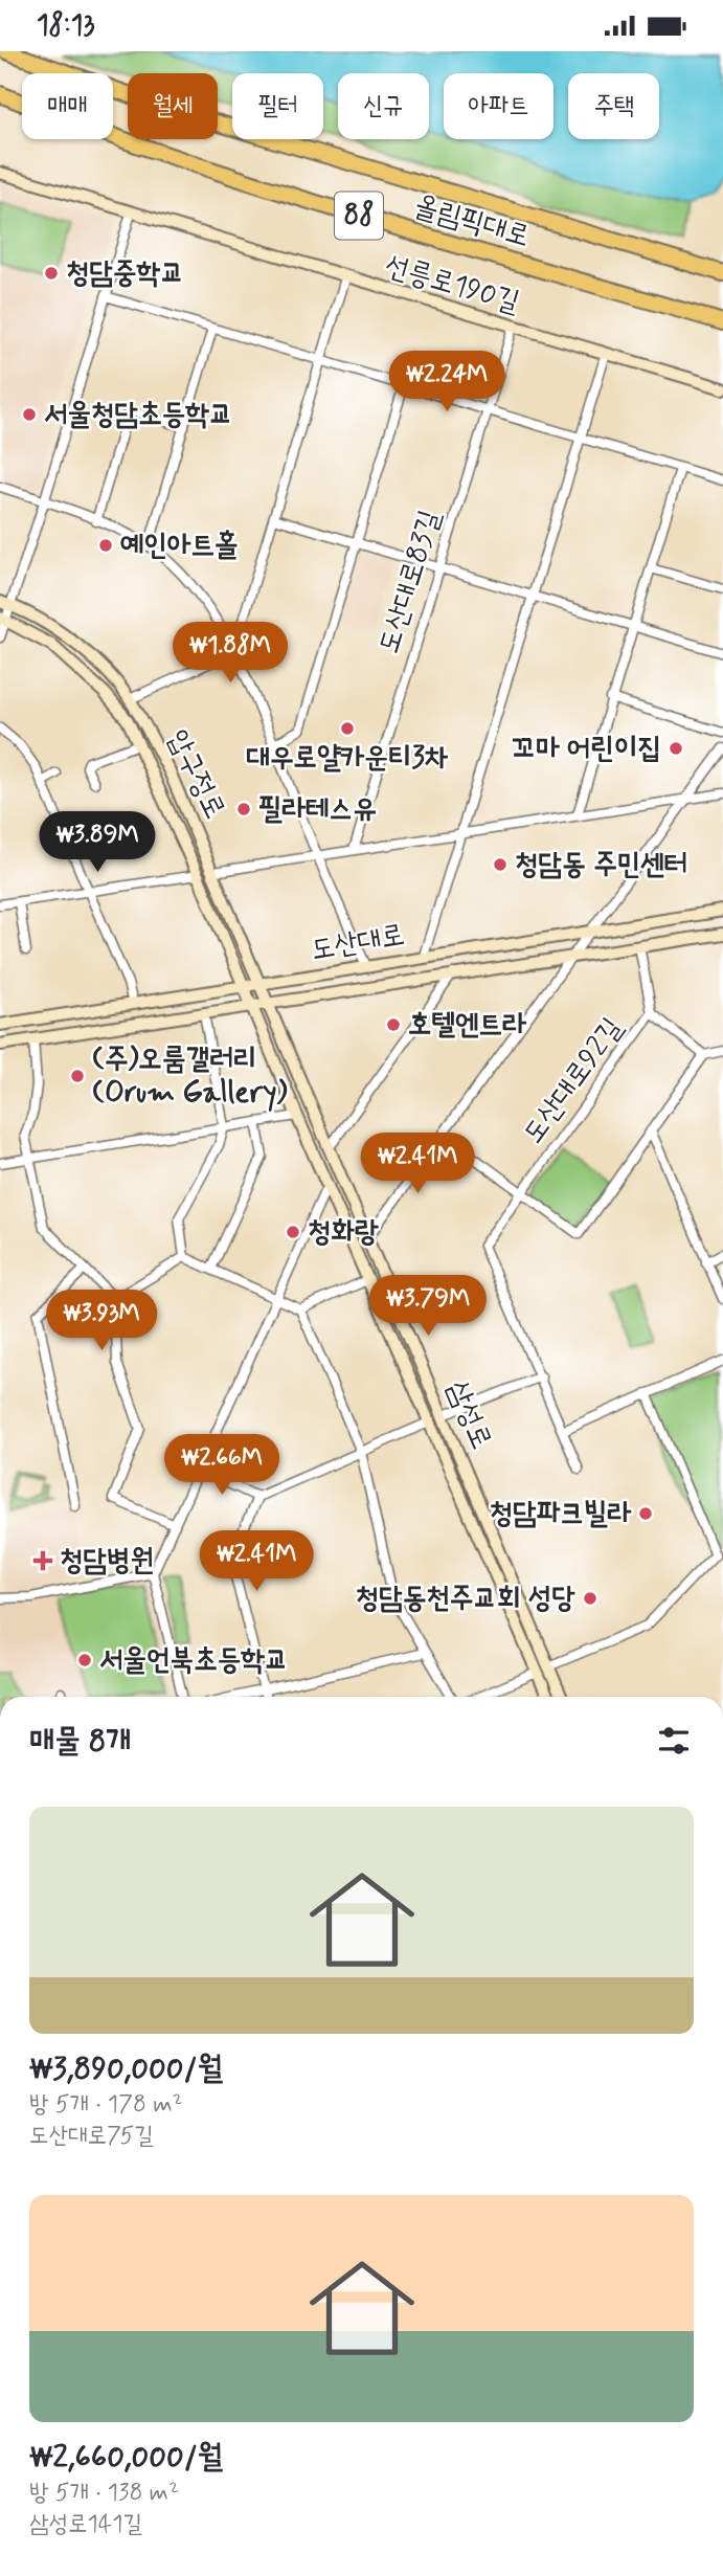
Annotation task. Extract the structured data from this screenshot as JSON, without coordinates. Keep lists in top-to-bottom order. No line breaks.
{"streets":{"highway":["88","올림픽대로"],"main road":["선릉로190길","압구정로","도산대로","삼성로"],"street":["도산대로83길","도산대로92길"]},"crossings":[["선릉로190길","도산대로83길"],["압구정로","도산대로"],["압구정로","삼성로"],["도산대로","도산대로92길"],["도산대로","삼성로"]],"places":{"other":["청담중학교","서울청담초등학교","예인아트홀","대우로얄카운티3차","꼬마 어린이집","필라테스유","청담동 주민센터","호텔엔트라","(주)오룸갤러리 (Orum Gallery)","청화랑","청담파크빌라","청담동천주교회 성당","서울언북초등학교"],"health":["청담병원"]},"page":{"status":"18:13","chip":["매매","월세","필터","신규","아파트","주택"],"price":["₩2.24M","₩1.88M","₩3.89M","₩2.41M","₩3.79M","₩3.93M","₩2.66M","₩2.41M"],"heading":"매물 8개","list":[{"name":"₩3,890,000/월","note":"방 5개 · 178 m² · 도산대로75길"},{"name":"₩2,660,000/월","note":"방 5개 · 138 m² · 삼성로141길"}]}}
